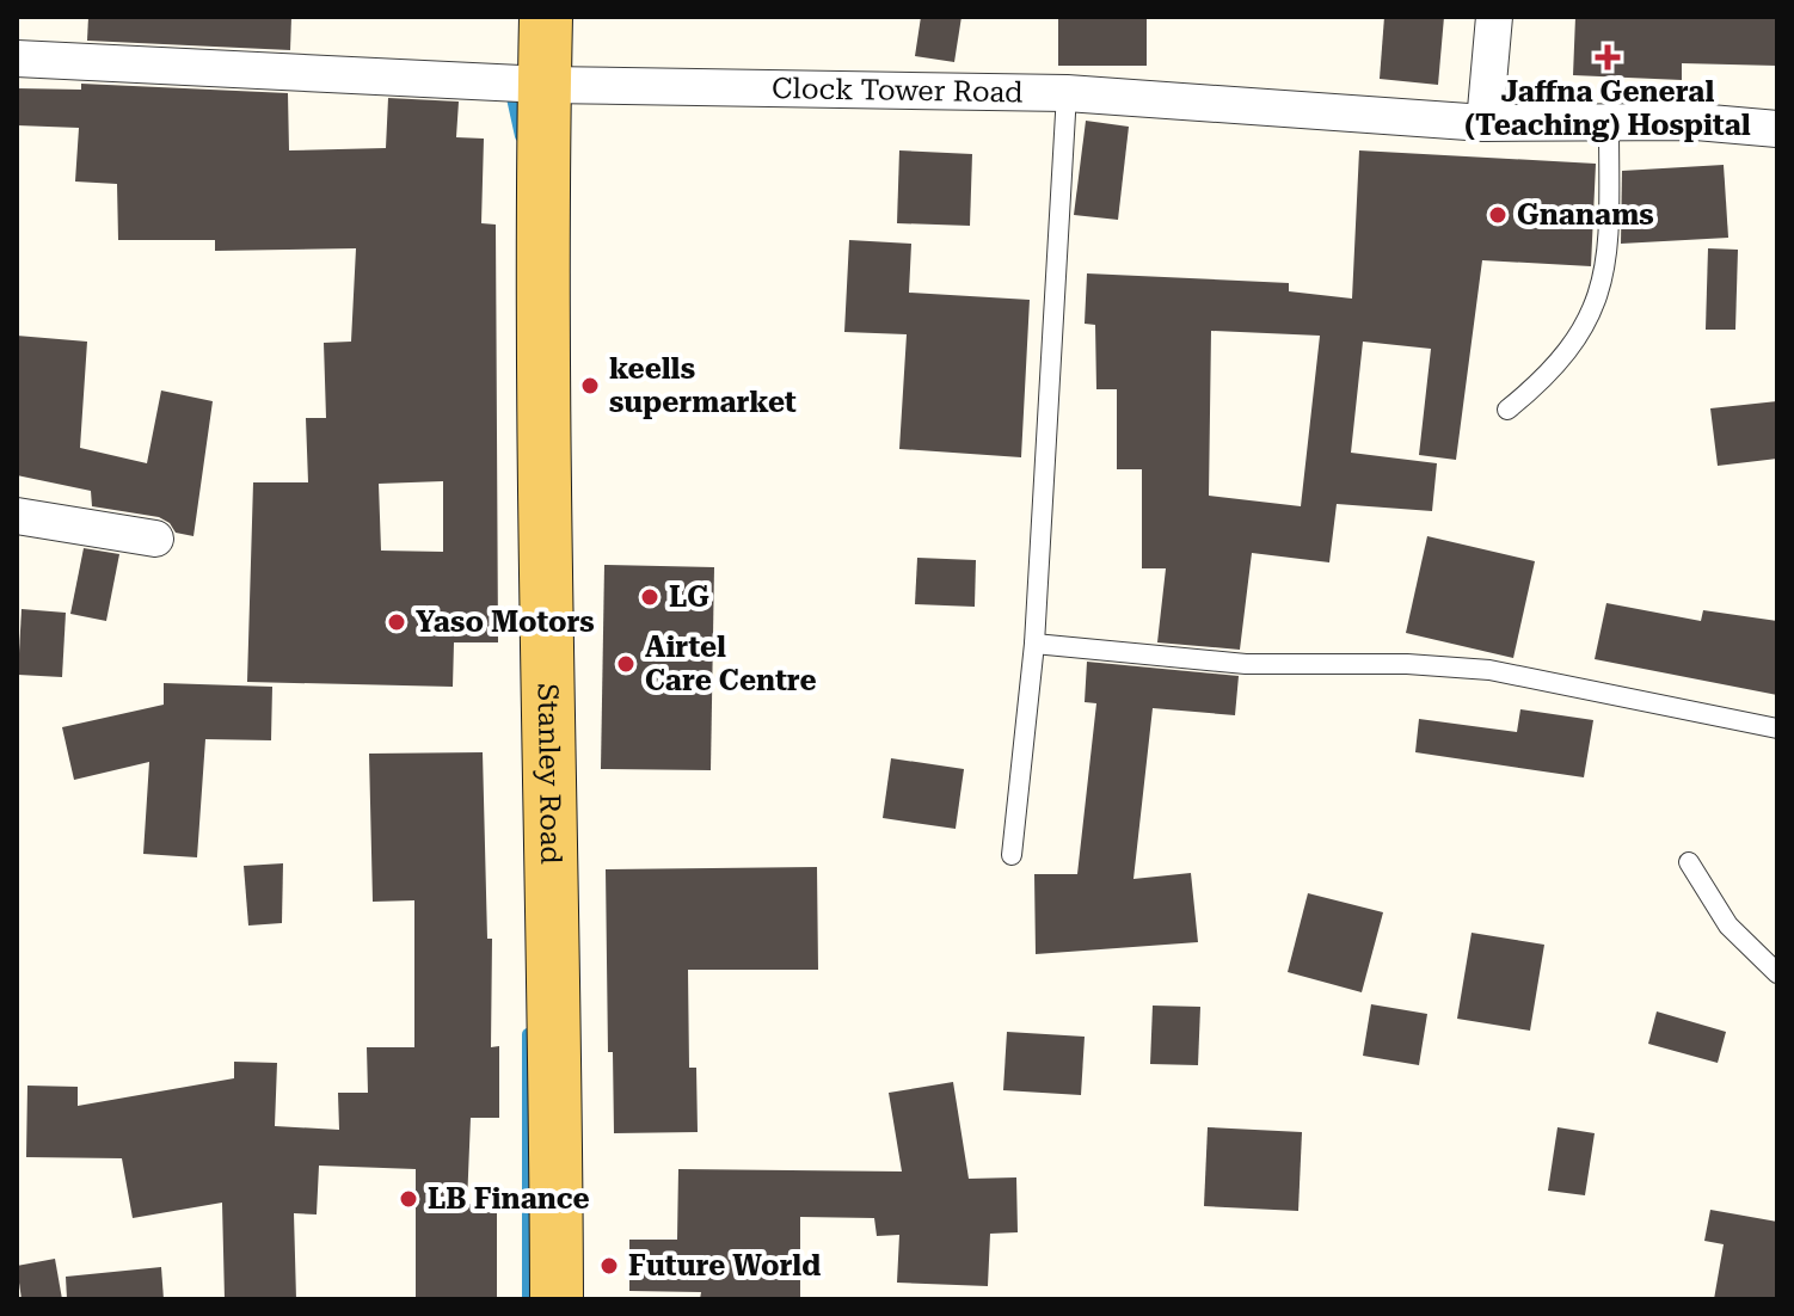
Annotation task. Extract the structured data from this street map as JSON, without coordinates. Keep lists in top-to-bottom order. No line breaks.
{"streets":{"main road":["Stanley Road"],"street":["Clock Tower Road"]},"crossings":[["Clock Tower Road","Stanley Road"]],"places":{"health":["Jaffna General (Teaching) Hospital"],"other":["Gnanams","keells supermarket","LG","Yaso Motors","Airtel Care Centre","LB Finance","Future World"]}}
